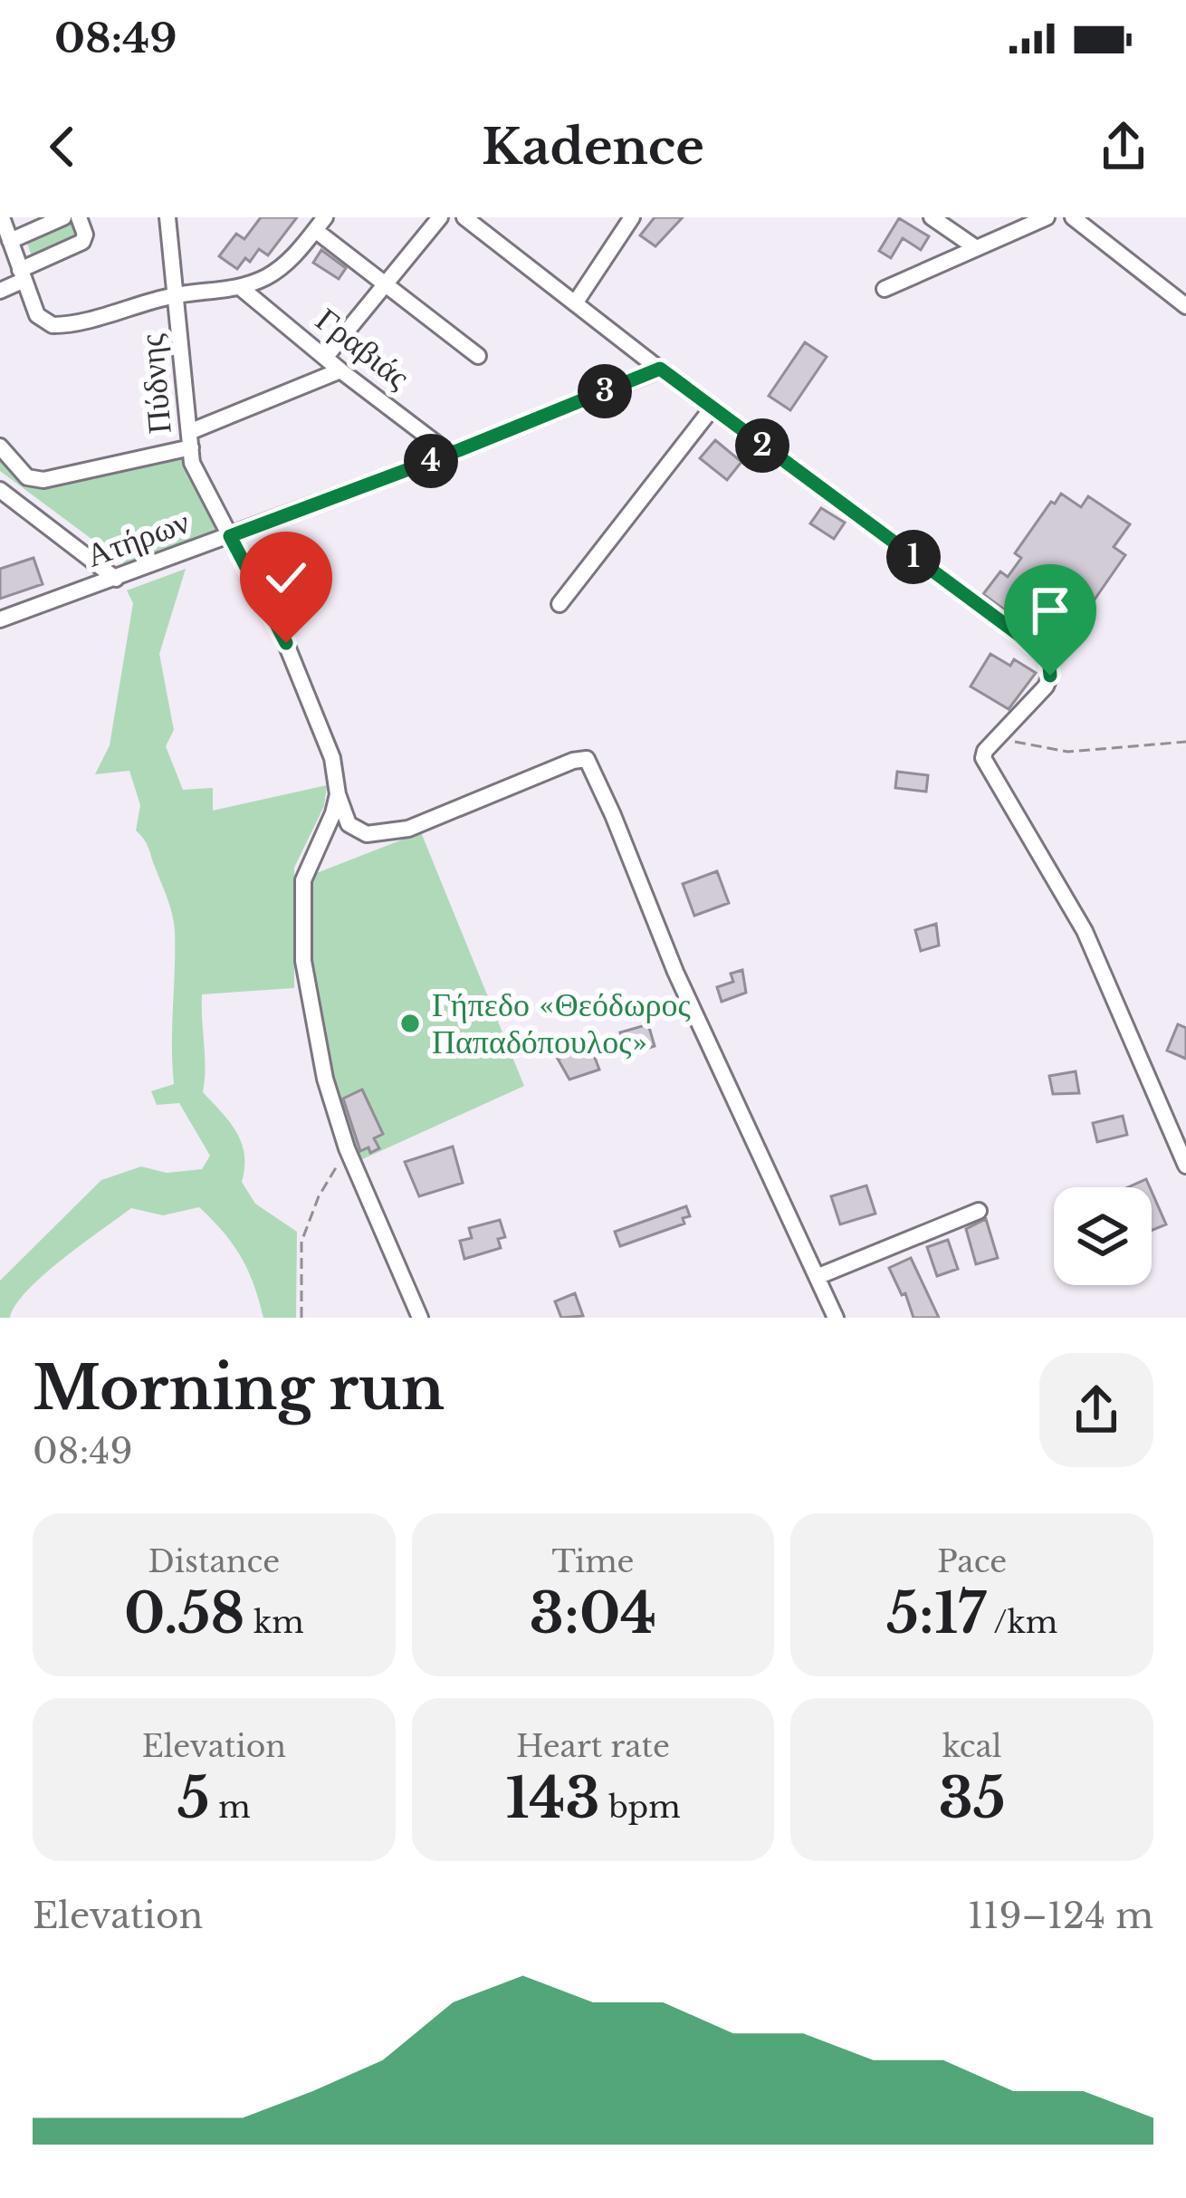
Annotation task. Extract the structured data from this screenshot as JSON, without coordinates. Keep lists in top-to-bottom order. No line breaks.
{"streets":{"street":["Γραβιάς","Πύδνης","Ατήρων"]},"crossings":[["Γραβιάς","Ατήρων"],["Πύδνης","Ατήρων"]],"places":["Γήπεδο «Θεόδωρος Παπαδόπουλος»"],"page":{"status":"08:49","header":"Kadence","pins":["3","2","4","1"],"heading":["Morning run","08:49"],"stats":[["Distance","0.58 km"],["Time","3:04"],["Pace","5:17 /km"],["Elevation","5 m"],["Heart rate","143 bpm"],["kcal","35"]],"chart":["Elevation","119–124 m"]}}
